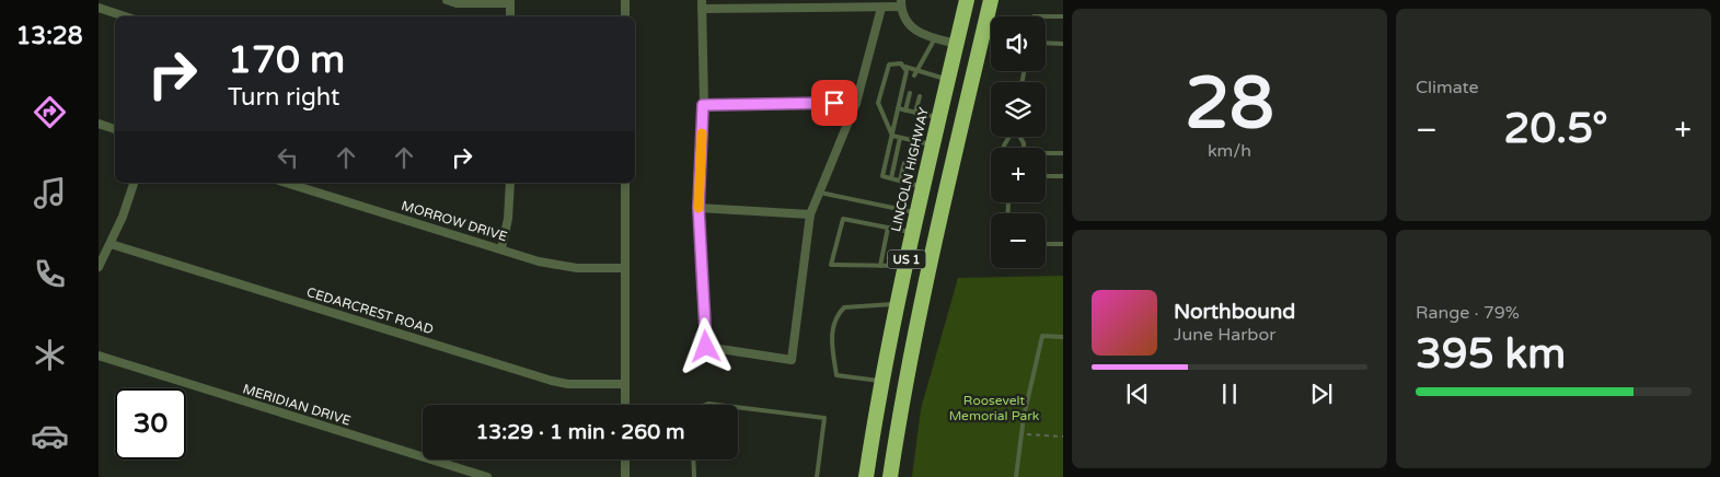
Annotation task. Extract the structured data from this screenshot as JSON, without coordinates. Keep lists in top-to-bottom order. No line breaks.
{"streets":{"highway":["LINCOLN HIGHWAY","US 1"],"street":["MORROW DRIVE","CEDARCREST ROAD","MERIDIAN DRIVE"]},"parks":["Roosevelt Memorial Park"],"page":{"tabs":"13:28","tile":[["28","km/h"],"Climate",["Range · 79%","395 km"]],"map_buttons":["+","−"],"turn":["170 m","Turn right"],"heat":["−","20.5°","+"],"song":["Northbound","June Harbor"],"limit":"30","trip":"13:29 · 1 min · 260 m"}}
